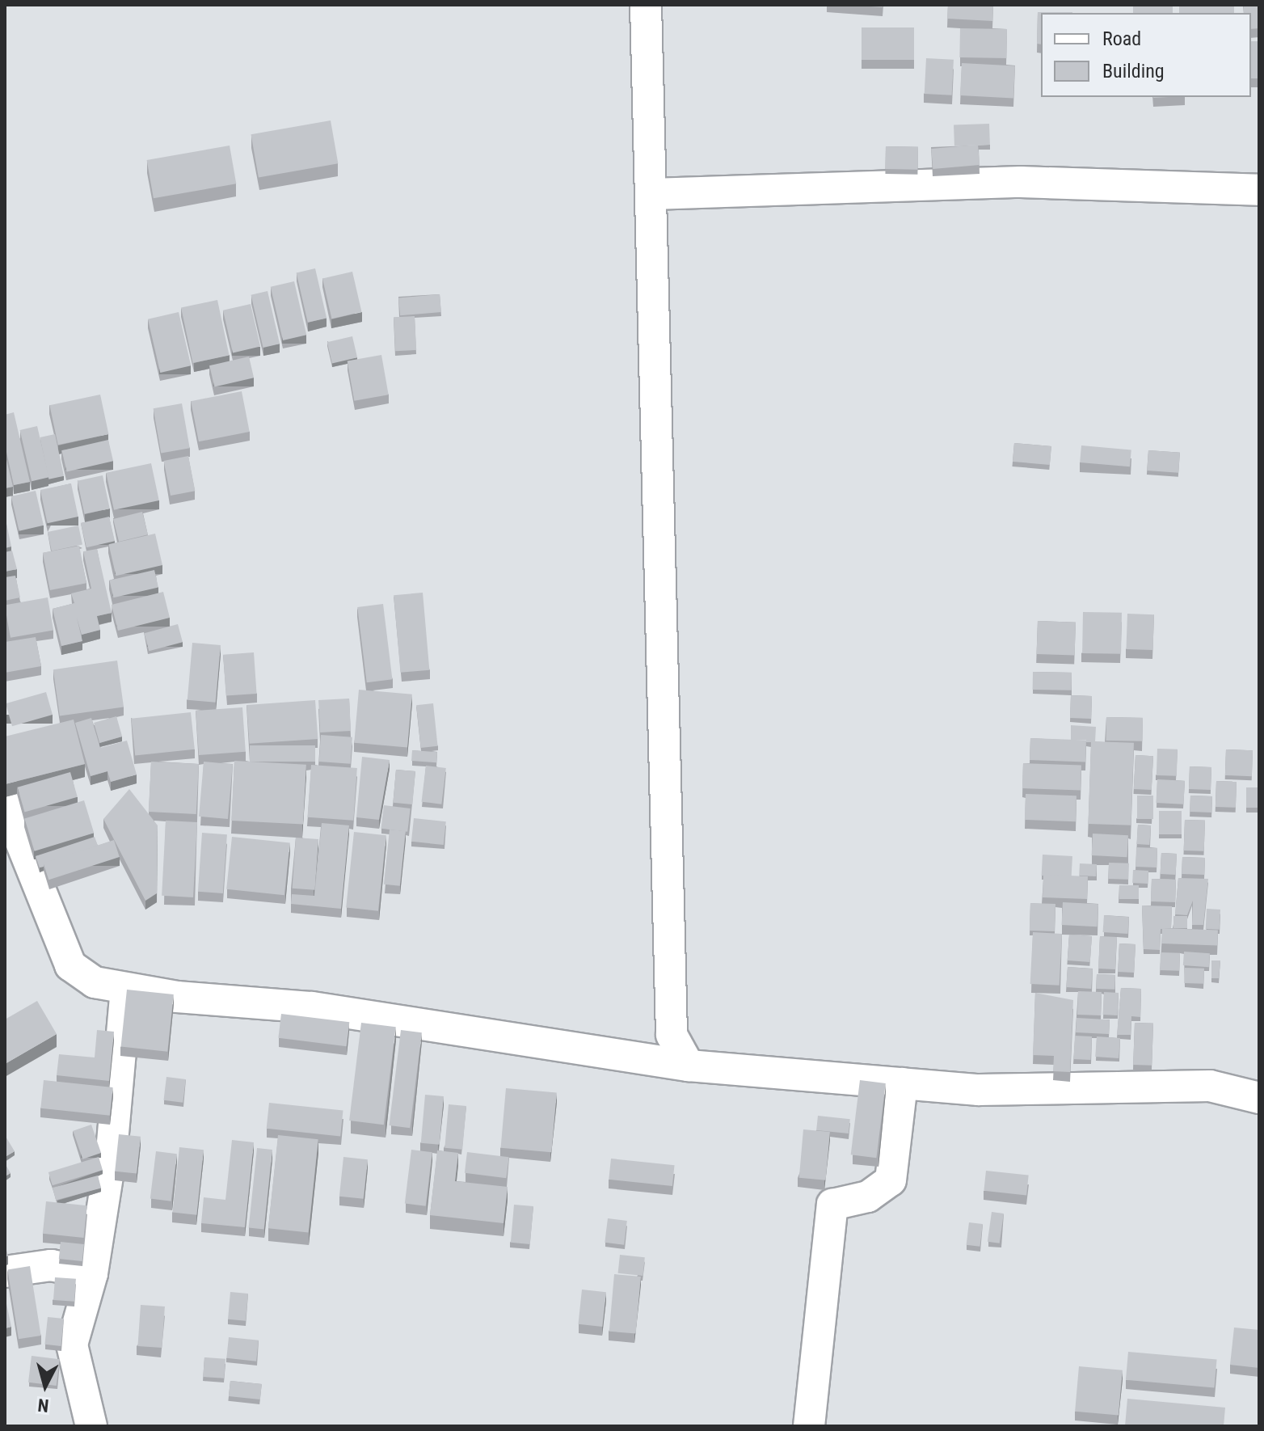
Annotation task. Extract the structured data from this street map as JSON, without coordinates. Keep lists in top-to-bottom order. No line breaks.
{"legend":["Road","Building"],"north":"bottom"}
